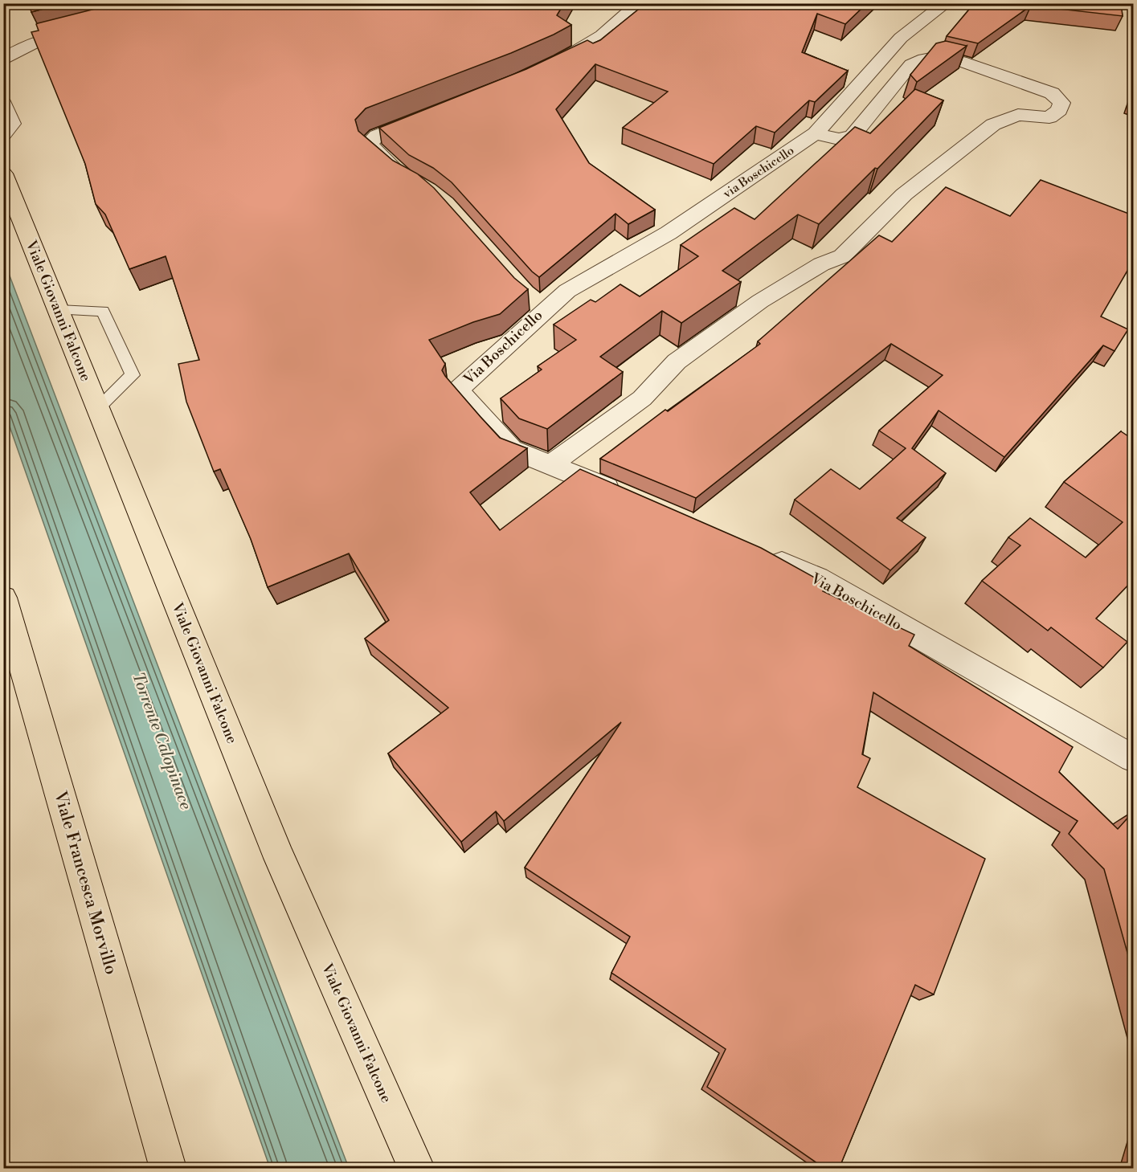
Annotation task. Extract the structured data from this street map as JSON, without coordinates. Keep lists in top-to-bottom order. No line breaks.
{"streets":{"main road":["Viale Giovanni Falcone","Viale Francesca Morvillo"],"street":["via Boschicello","Via Boschicello"]},"crossings":[["via Boschicello","Via Boschicello"]],"water":["Torrente Calopinace"]}
